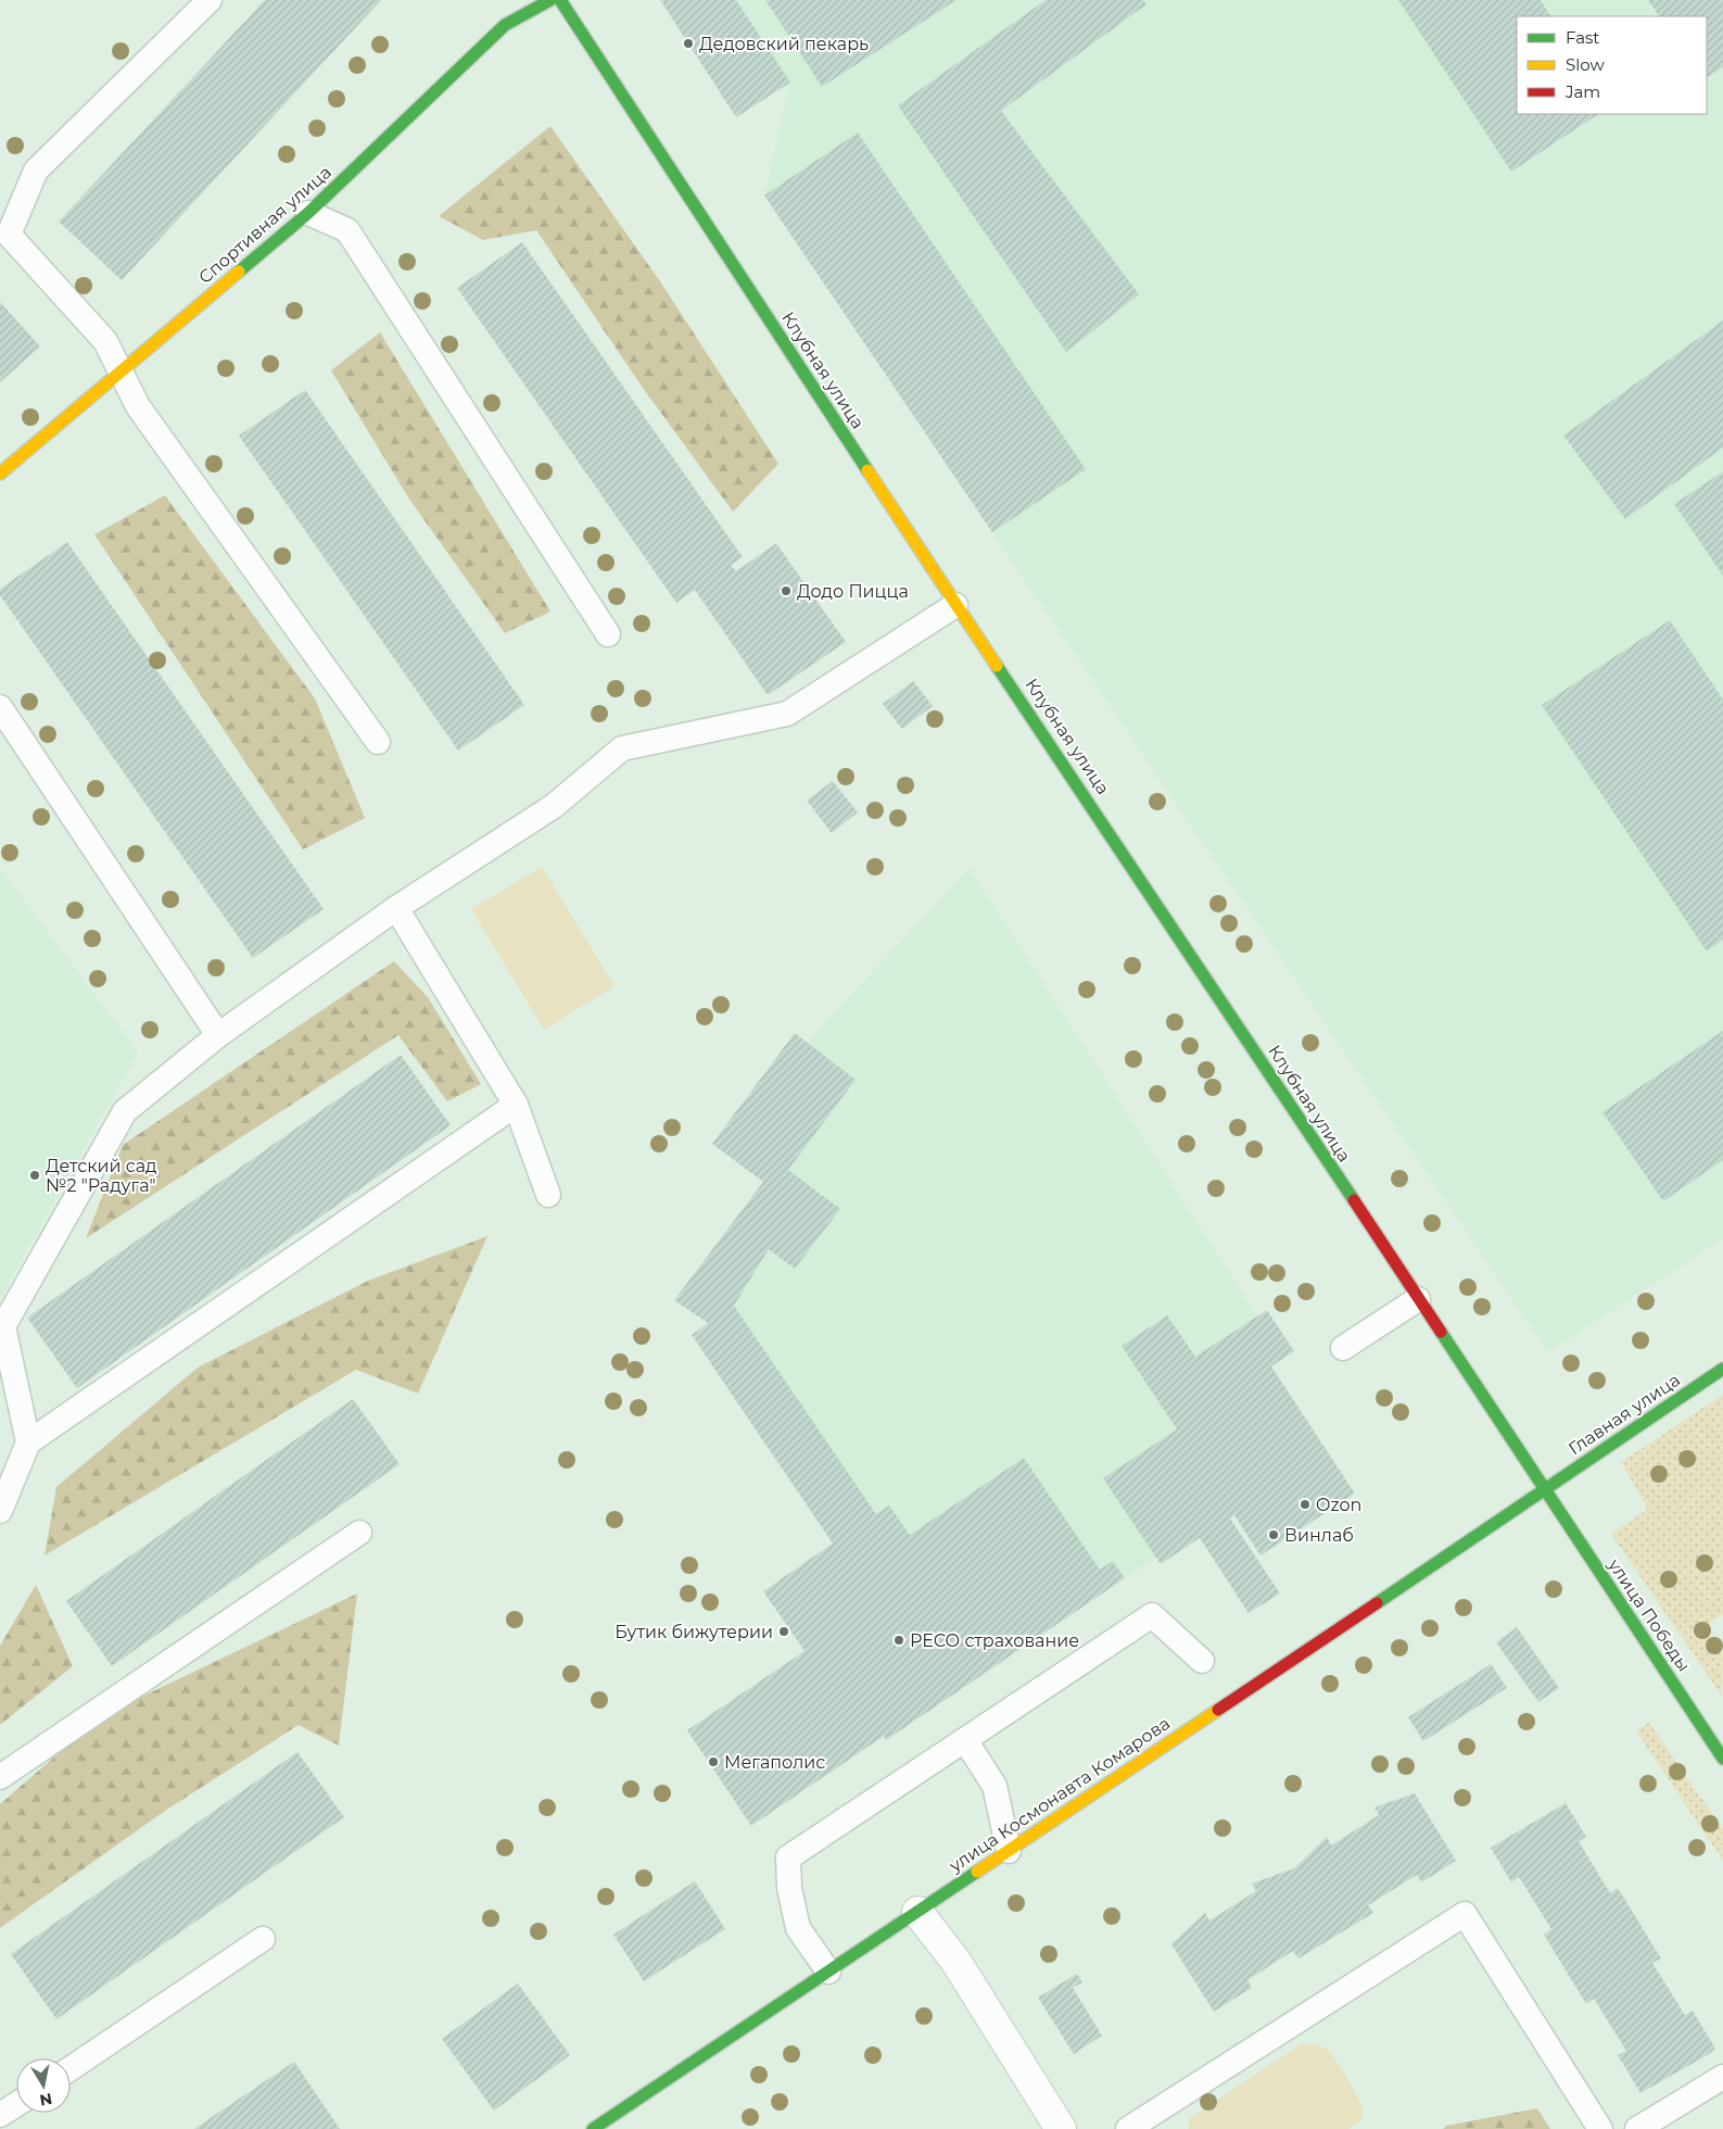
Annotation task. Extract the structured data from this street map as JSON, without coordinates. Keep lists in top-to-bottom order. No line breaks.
{"streets":{"street":["Спортивная улица","Клубная улица","Главная улица","улица Победы","улица Космонавта Комарова"]},"crossings":[["Клубная улица","Главная улица"],["Клубная улица","улица Победы"],["Клубная улица","улица Космонавта Комарова"],["Главная улица","улица Победы"],["Главная улица","улица Космонавта Комарова"],["улица Победы","улица Космонавта Комарова"]],"places":["Дедовский пекарь","Додо Пицца","Детский сад №2 \"Радуга\"","Ozon","Винлаб","Бутик бижутерии","РЕСО страхование","Мегаполис"],"legend":["Fast","Slow","Jam"],"north":"bottom"}
